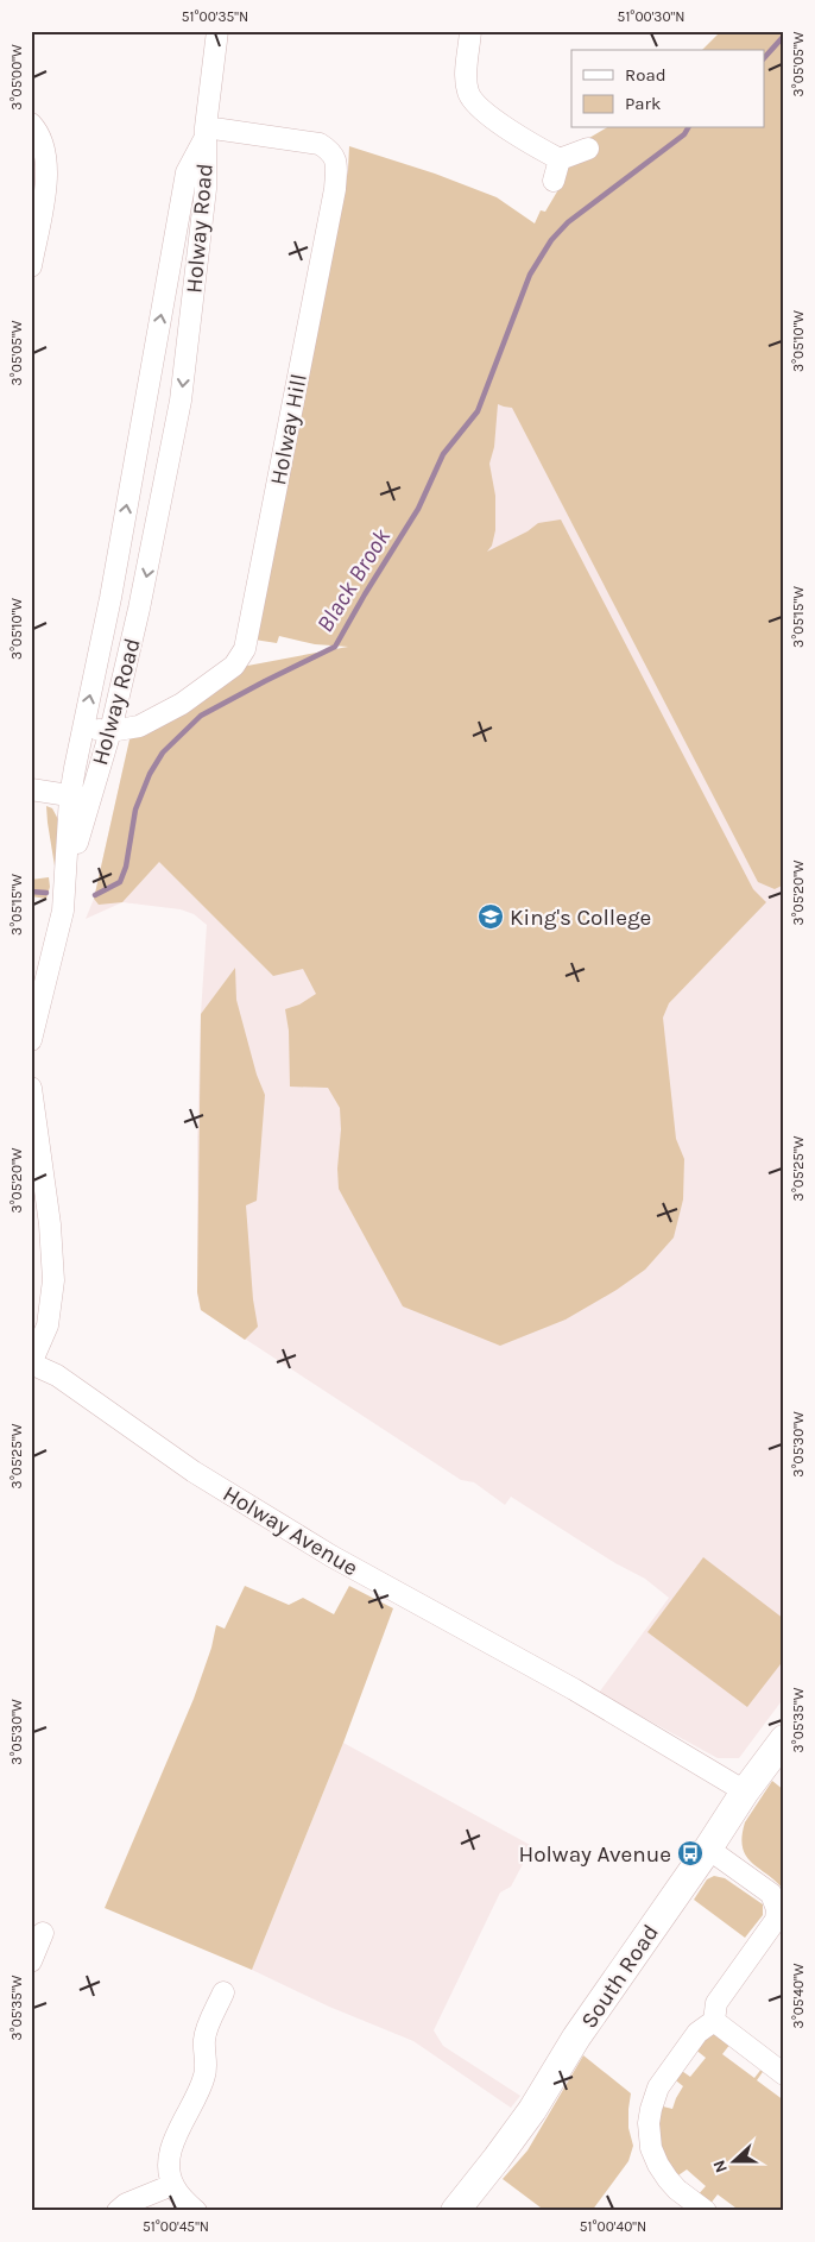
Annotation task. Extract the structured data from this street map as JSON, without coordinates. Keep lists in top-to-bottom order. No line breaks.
{"streets":{"main road":["South Road"],"street":["Holway Road","Holway Hill","Holway Avenue"]},"crossings":[["Holway Road","Holway Hill"],["Holway Avenue","South Road"]],"water":["Black Brook"],"places":{"school or university":["King's College"],"bus stop":["Holway Avenue"]},"legend":["Road","Park"],"north":"left","coordinates":["51°00'35\"N","51°00'30\"N","3°05'05\"W","3°05'00\"W","3°05'10\"W","3°05'15\"W","3°05'20\"W","3°05'25\"W","3°05'30\"W","3°05'35\"W","3°05'40\"W","51°00'45\"N","51°00'40\"N"]}
